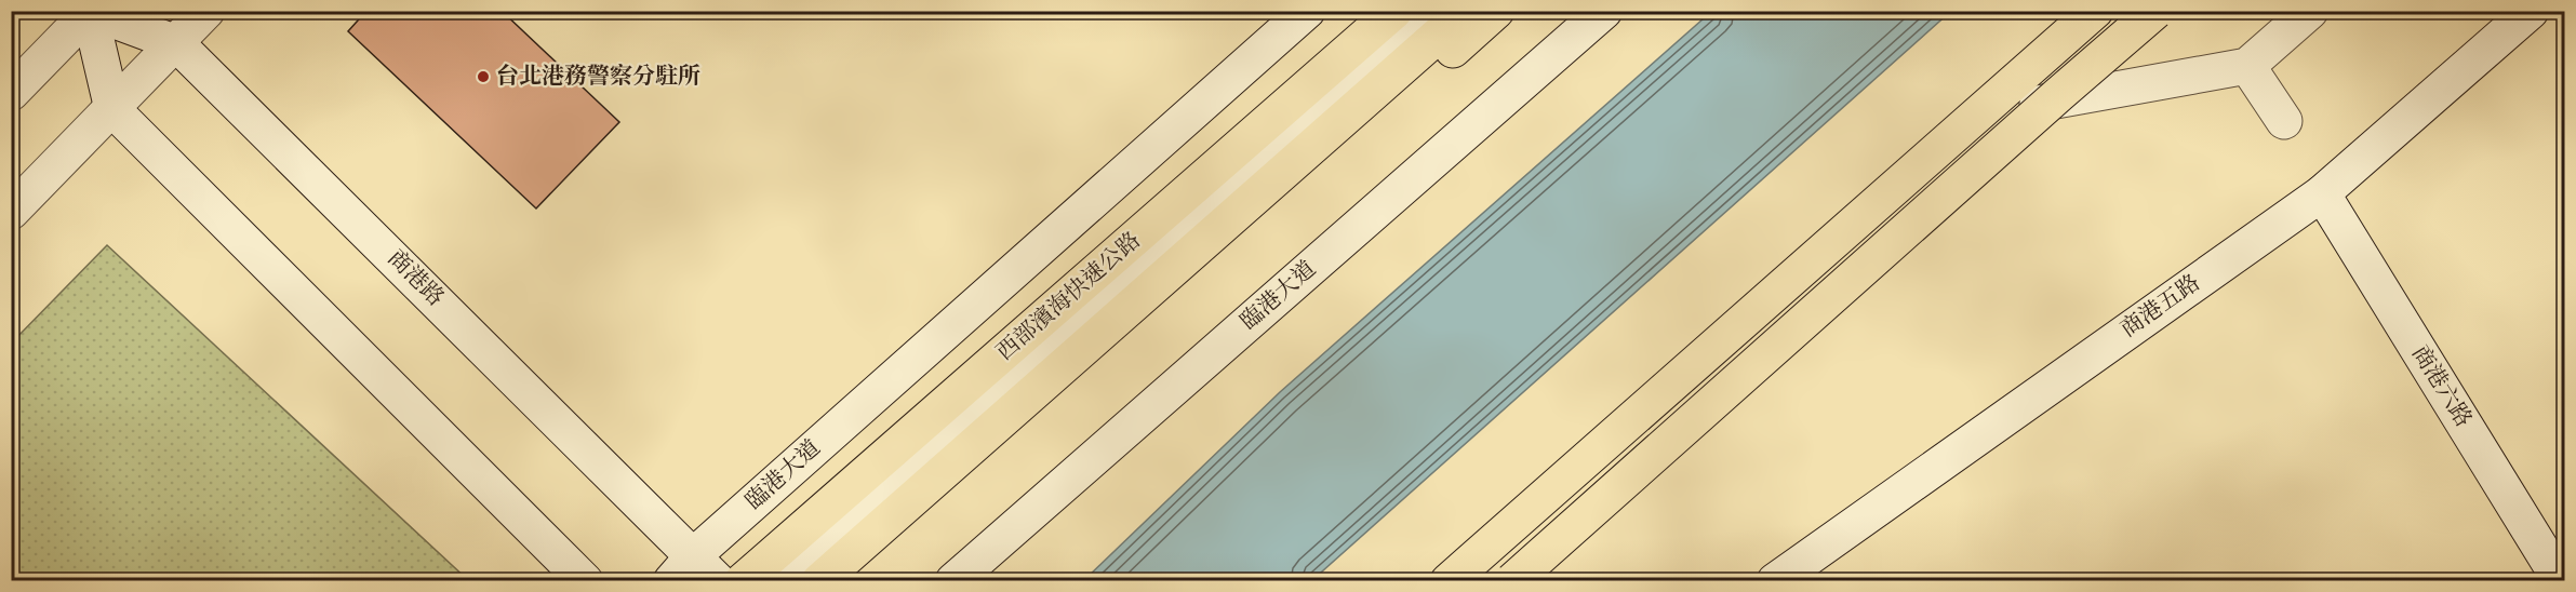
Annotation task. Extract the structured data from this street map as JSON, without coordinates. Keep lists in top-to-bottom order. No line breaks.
{"streets":{"highway":["西部濱海快速公路"],"street":["商港路","臨港大道","商港五路","商港六路"]},"crossings":[["商港路","臨港大道"],["商港五路","商港六路"]],"places":["台北港務警察分駐所"]}
